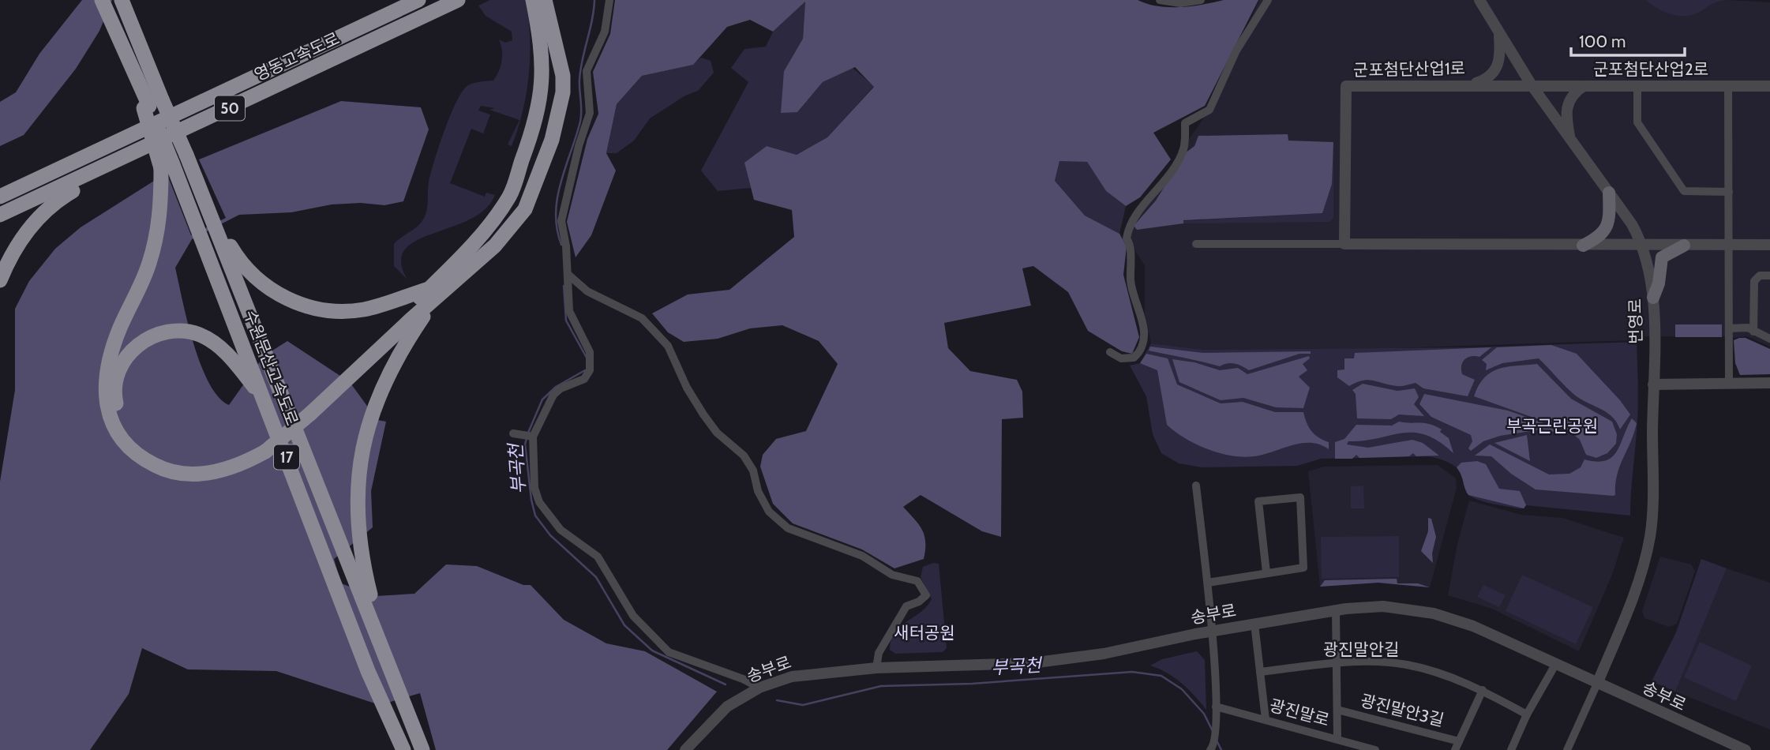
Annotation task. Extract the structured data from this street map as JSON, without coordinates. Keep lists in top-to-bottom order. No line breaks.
{"streets":{"highway":["영동고속도로","50","수원문산고속도로","17"],"street":["군포첨단산업1로","군포첨단산업2로","번영로","송부로","광진말안길","광진말안3길","광진말로"]},"crossings":[["군포첨단산업1로","군포첨단산업2로"],["군포첨단산업1로","번영로"],["군포첨단산업2로","번영로"],["번영로","송부로"]],"water":["부곡천"],"parks":["부곡근린공원","새터공원"],"scale_bar":"100 m"}
